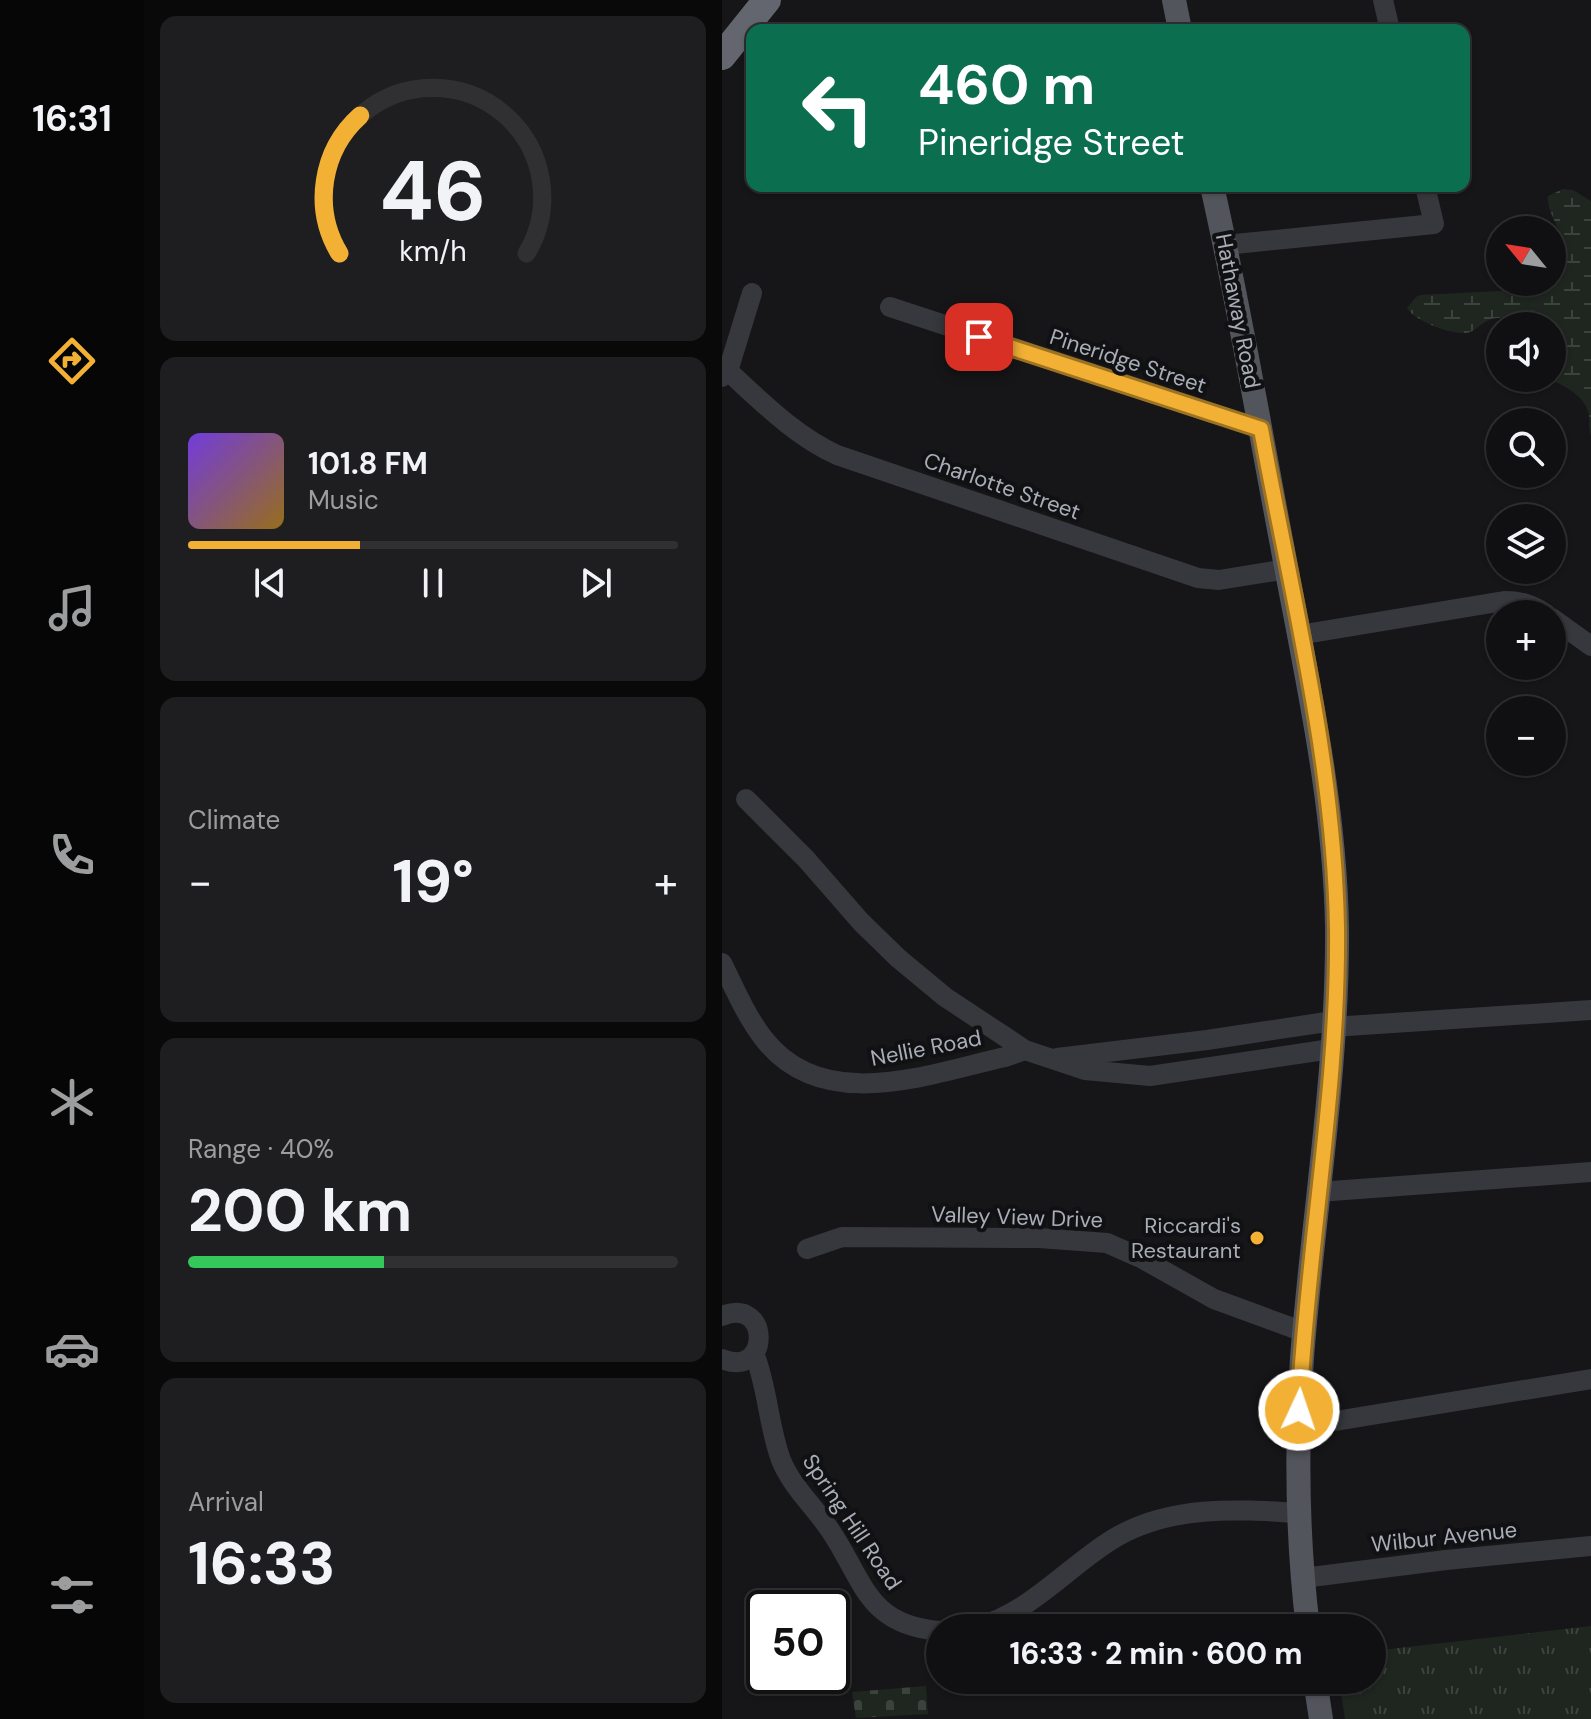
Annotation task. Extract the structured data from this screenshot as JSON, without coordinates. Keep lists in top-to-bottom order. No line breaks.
{"streets":{"main road":["Hathaway Road"],"street":["Pineridge Street","Charlotte Street","Nellie Road","Valley View Drive","Spring Hill Road","Wilbur Avenue"]},"crossings":[["Hathaway Road","Pineridge Street"],["Hathaway Road","Charlotte Street"],["Hathaway Road","Valley View Drive"],["Hathaway Road","Wilbur Avenue"]],"places":["Riccardi's Restaurant"],"north":"top left","page":{"tabs":"16:31","turn":["460 m","Pineridge Street"],"map_buttons":["+","−"],"song":["101.8 FM","Music"],"tile":["Climate",["Range · 40%","200 km"],["Arrival","16:33"]],"heat":["−","19°","+"],"limit":"50","trip":"16:33 · 2 min · 600 m","gauge":["46","km/h"]}}
